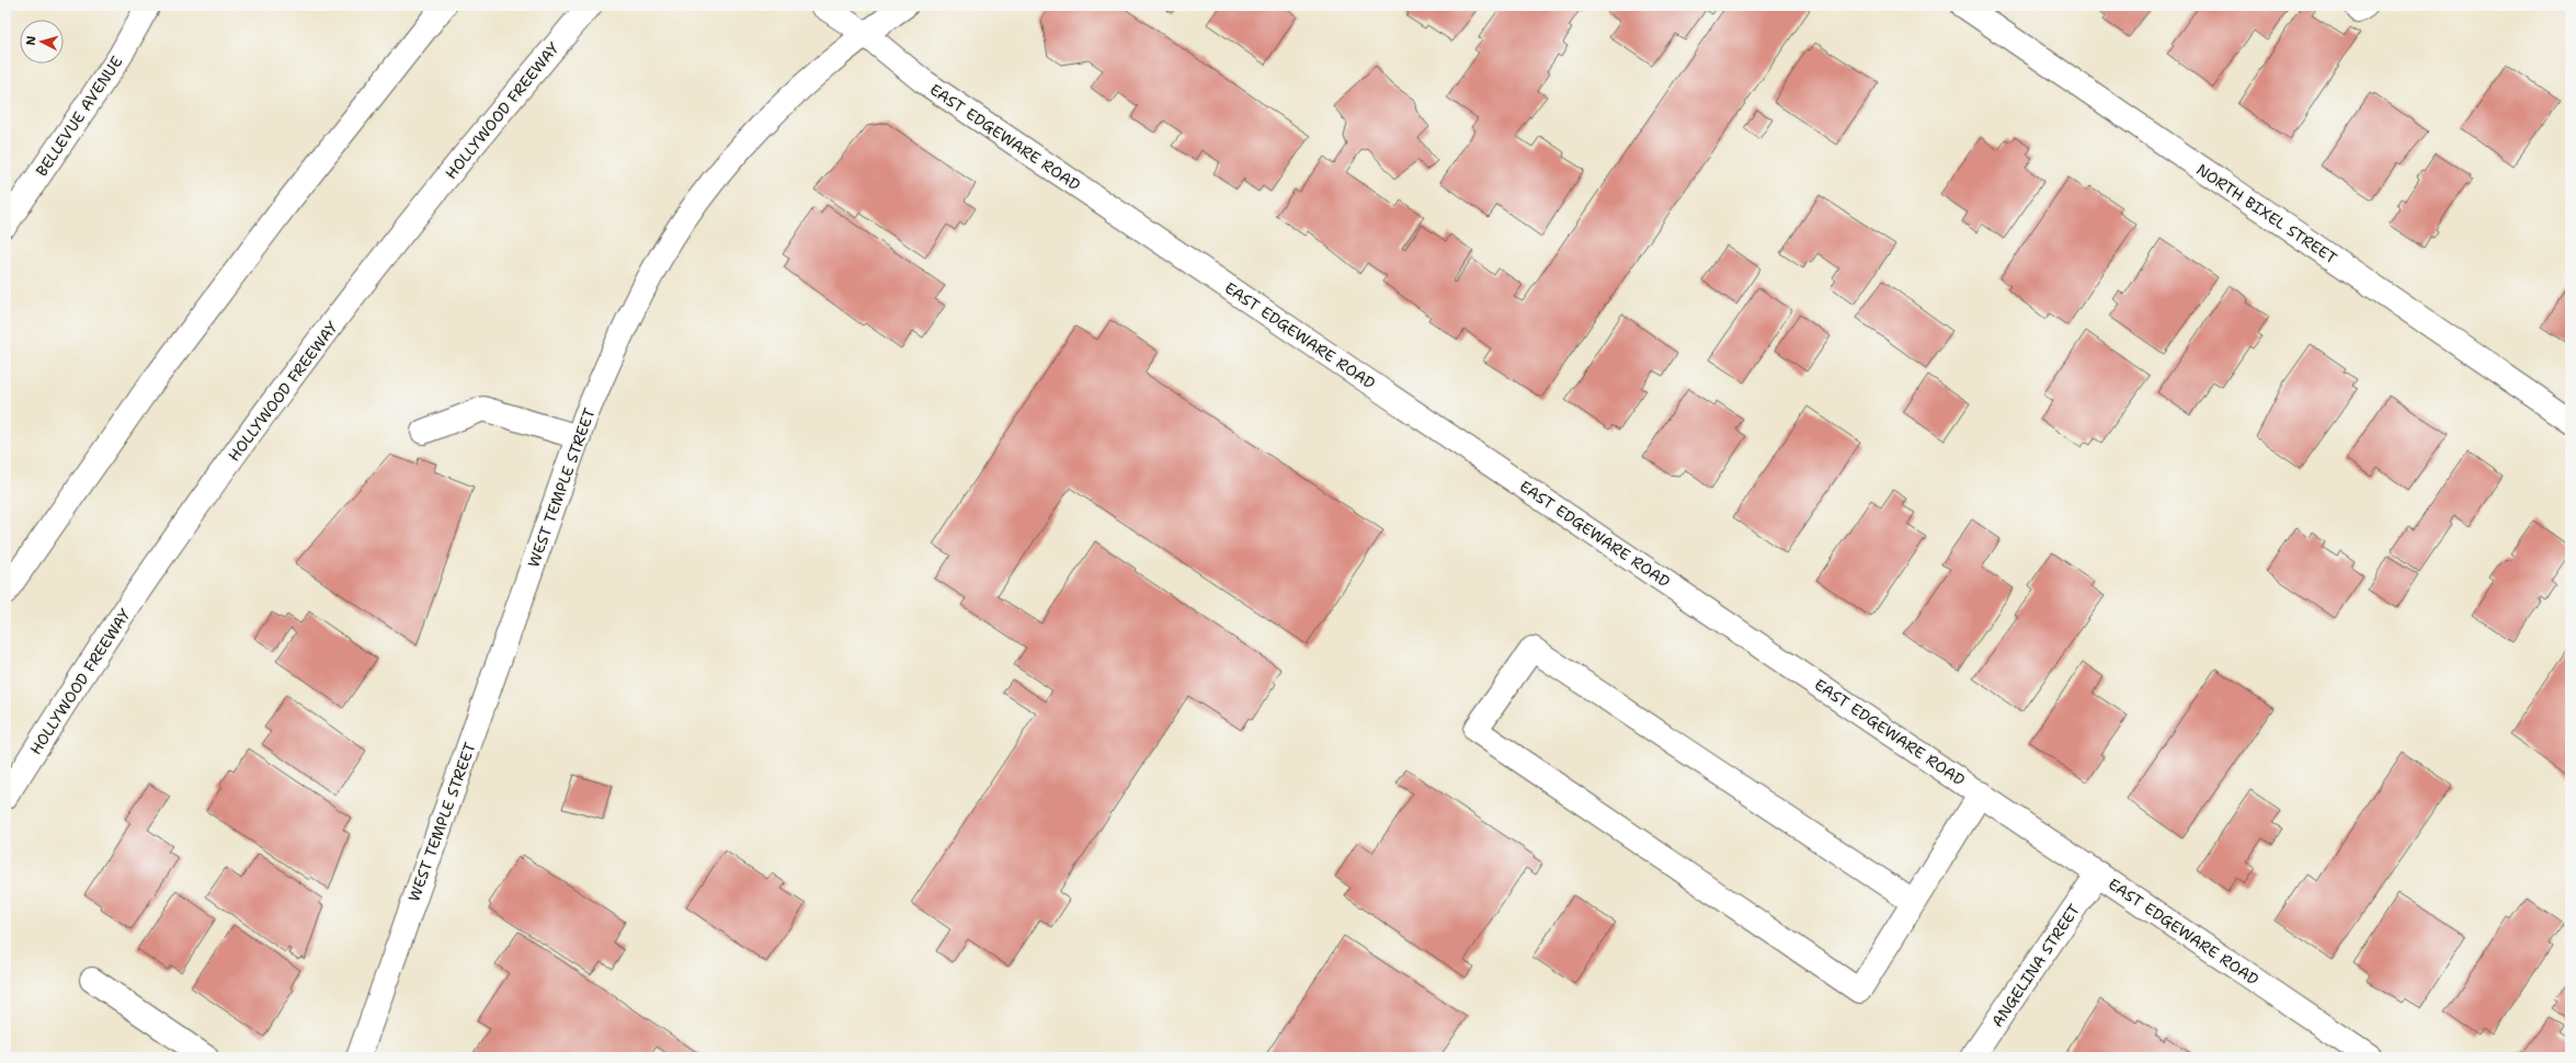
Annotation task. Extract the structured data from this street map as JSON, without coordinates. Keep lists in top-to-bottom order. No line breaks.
{"streets":{"main road":["HOLLYWOOD FREEWAY","BELLEVUE AVENUE","EAST EDGEWARE ROAD","NORTH BIXEL STREET","WEST TEMPLE STREET","ANGELINA STREET"]},"crossings":[["EAST EDGEWARE ROAD","WEST TEMPLE STREET"],["EAST EDGEWARE ROAD","ANGELINA STREET"]],"north":"left"}
